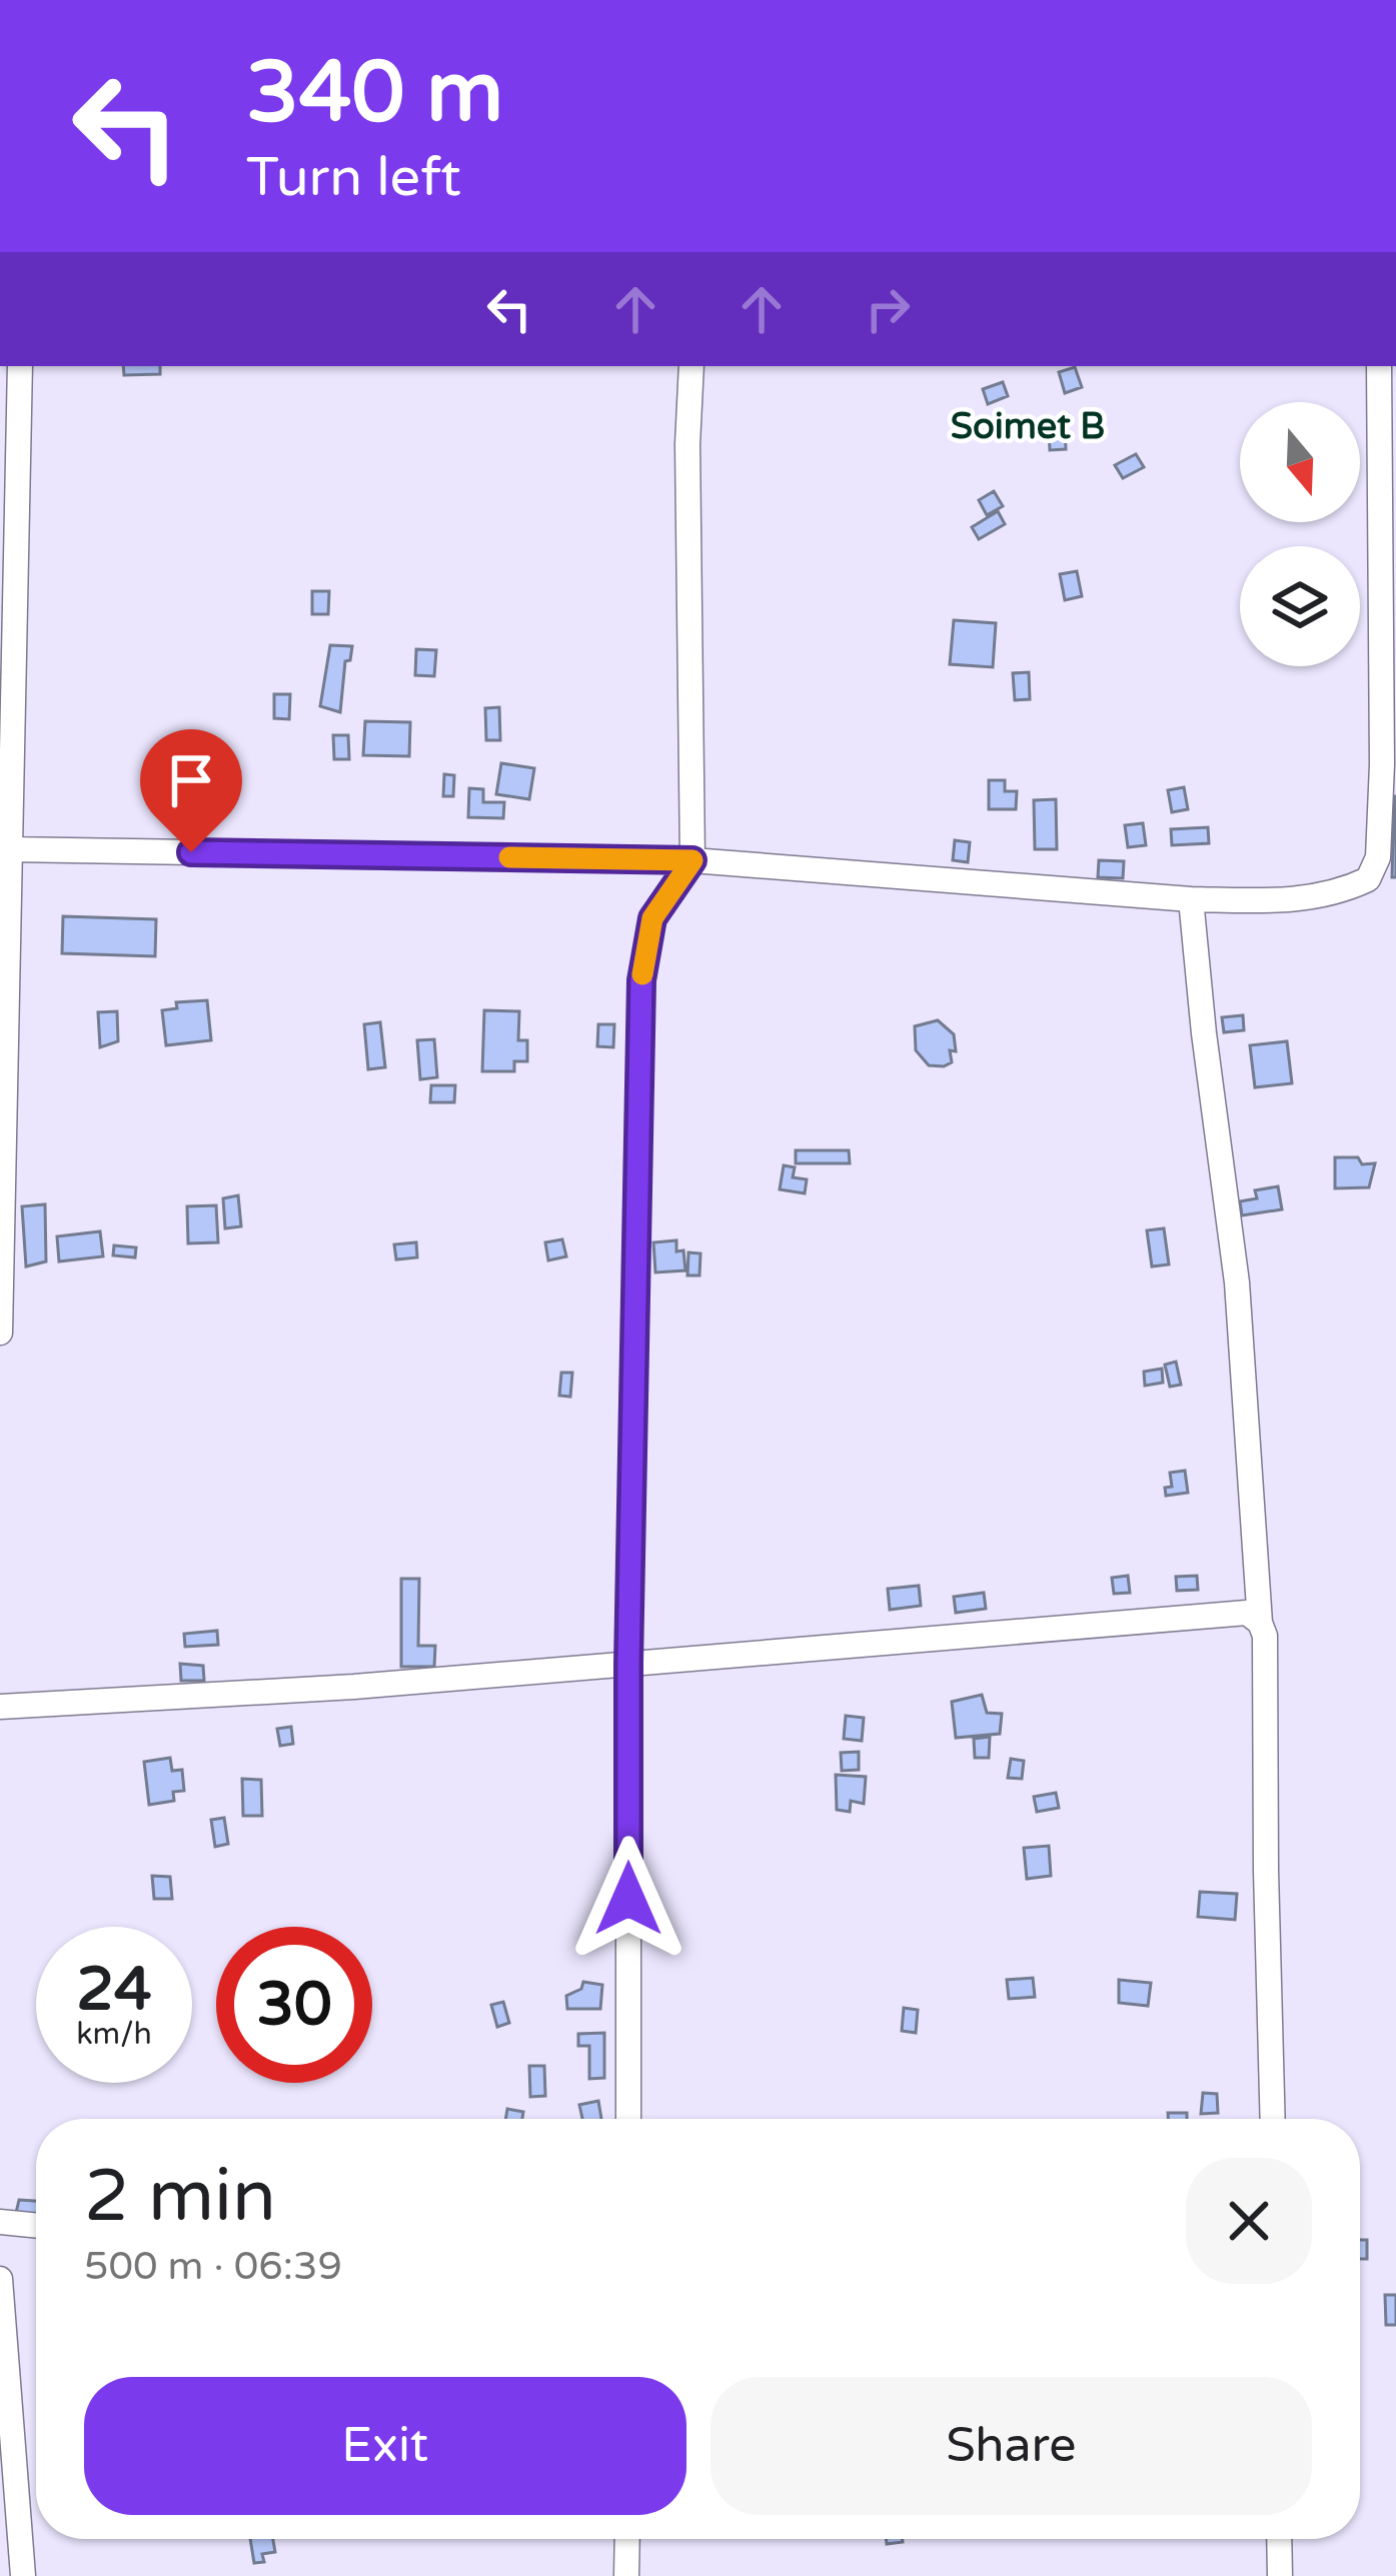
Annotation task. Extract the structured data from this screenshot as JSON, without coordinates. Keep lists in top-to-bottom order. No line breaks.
{"districts":["Soimet B"],"north":"bottom","page":{"turn":["340 m","Turn left"],"speed":"24 km/h","limit":"30","heading":["2 min","500 m · 06:39"],"buttons":["Exit","Share"]}}
